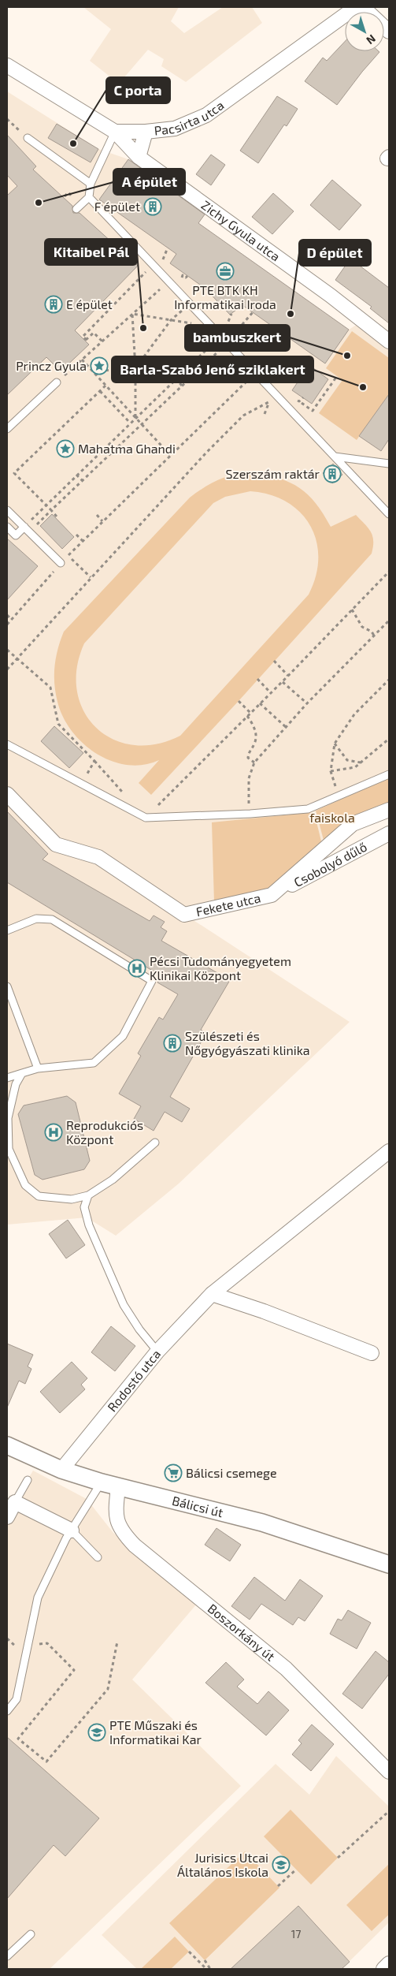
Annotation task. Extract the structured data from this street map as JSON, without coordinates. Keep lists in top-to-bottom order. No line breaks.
{"streets":{"street":["Pacsirta utca","Zichy Gyula utca","Csobolyó dűlő","Fekete utca","Rodostó utca","Bálicsi út","Boszorkány út"]},"crossings":[["Pacsirta utca","Zichy Gyula utca"],["Csobolyó dűlő","Fekete utca"],["Rodostó utca","Bálicsi út"],["Bálicsi út","Boszorkány út"]],"parks":["faiskola"],"places":{"other":["C porta","A épület","D épület","Kitaibel Pál","bambuszkert","Barla-Szabó Jenő sziklakert"],"building":["F épület","E épület","Szerszám raktár","Szülészeti és Nőgyógyászati klinika"],"office":["PTE BTK KH Informatikai Iroda"],"place":["Princz Gyula","Mahatma Ghandi"],"hospital":["Pécsi Tudományegyetem Klinikai Központ","Reprodukciós Központ"],"supermarket":["Bálicsi csemege"],"school or university":["PTE Műszaki és Informatikai Kar","Jurisics Utcai Általános Iskola"]},"house_numbers":["17"],"north":"bottom right"}
